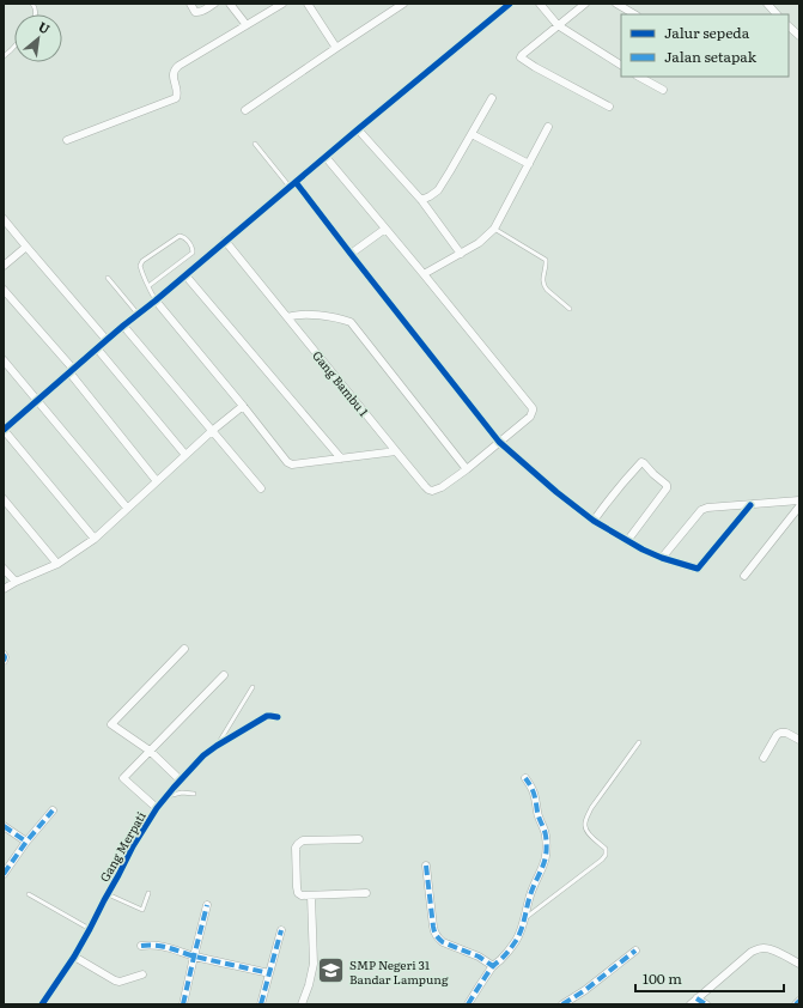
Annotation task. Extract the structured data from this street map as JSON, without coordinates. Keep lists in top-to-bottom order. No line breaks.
{"streets":{"street":["Gang Bambu 1","Gang Merpati"]},"places":{"school or university":["SMP Negeri 31 Bandar Lampung"]},"legend":["Jalur sepeda","Jalan setapak"],"scale_bar":"100 m","north":"top right"}
